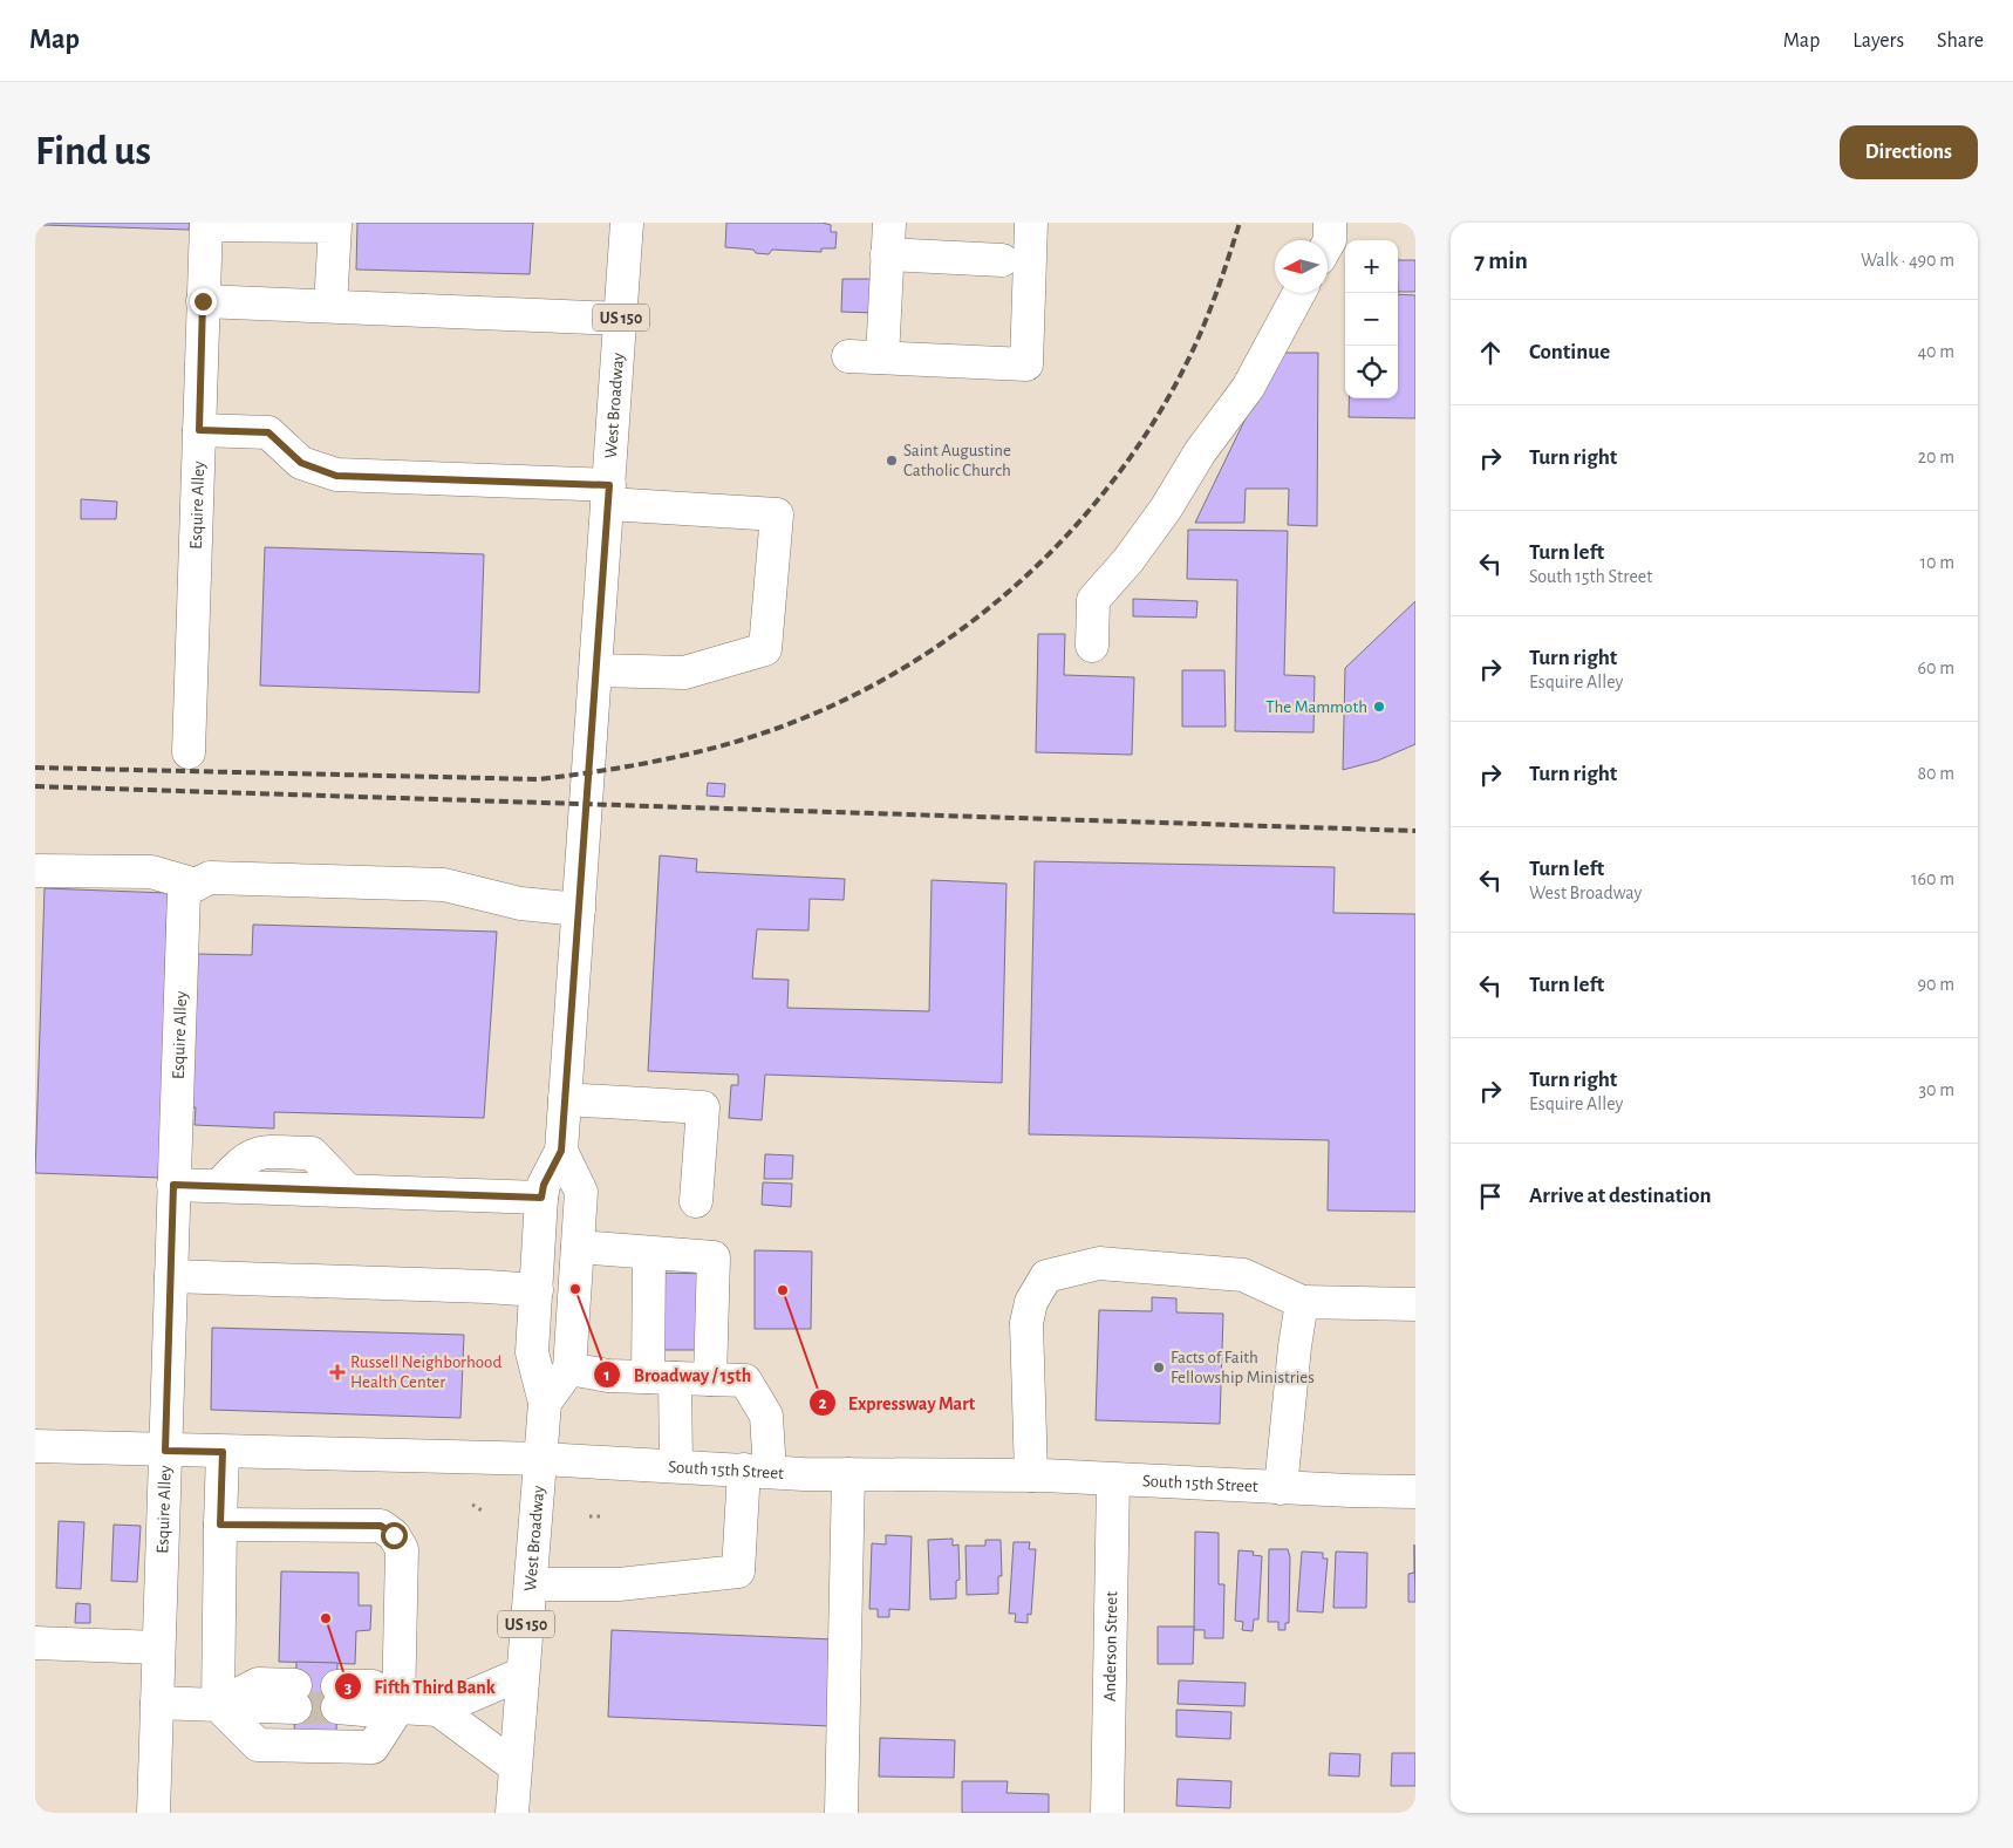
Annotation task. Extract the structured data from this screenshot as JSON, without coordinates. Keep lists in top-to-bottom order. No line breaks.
{"streets":{"street":["US 150","West Broadway","Esquire Alley","South 15th Street","Anderson Street"]},"crossings":[["West Broadway","South 15th Street"],["Esquire Alley","South 15th Street"],["South 15th Street","Anderson Street"]],"places":{"other":["Saint Augustine Catholic Church","The Mammoth","Broadway / 15th","Expressway Mart","Facts of Faith Fellowship Ministries","Fifth Third Bank"],"health":["Russell Neighborhood Health Center"]},"north":"left","page":{"header":"Map","nav":["Map","Layers","Share"],"buttons":"Directions","title":"Find us","heading":["7 min","Walk · 490 m"],"map_buttons":["+","−"],"list":[["Continue","40 m"],["Turn right","20 m"],["Turn left","South 15th Street","10 m"],["Turn right","Esquire Alley","60 m"],["Turn right","80 m"],["Turn left","West Broadway","160 m"],["Turn left","90 m"],["Turn right","Esquire Alley","30 m"],"Arrive at destination"]}}
